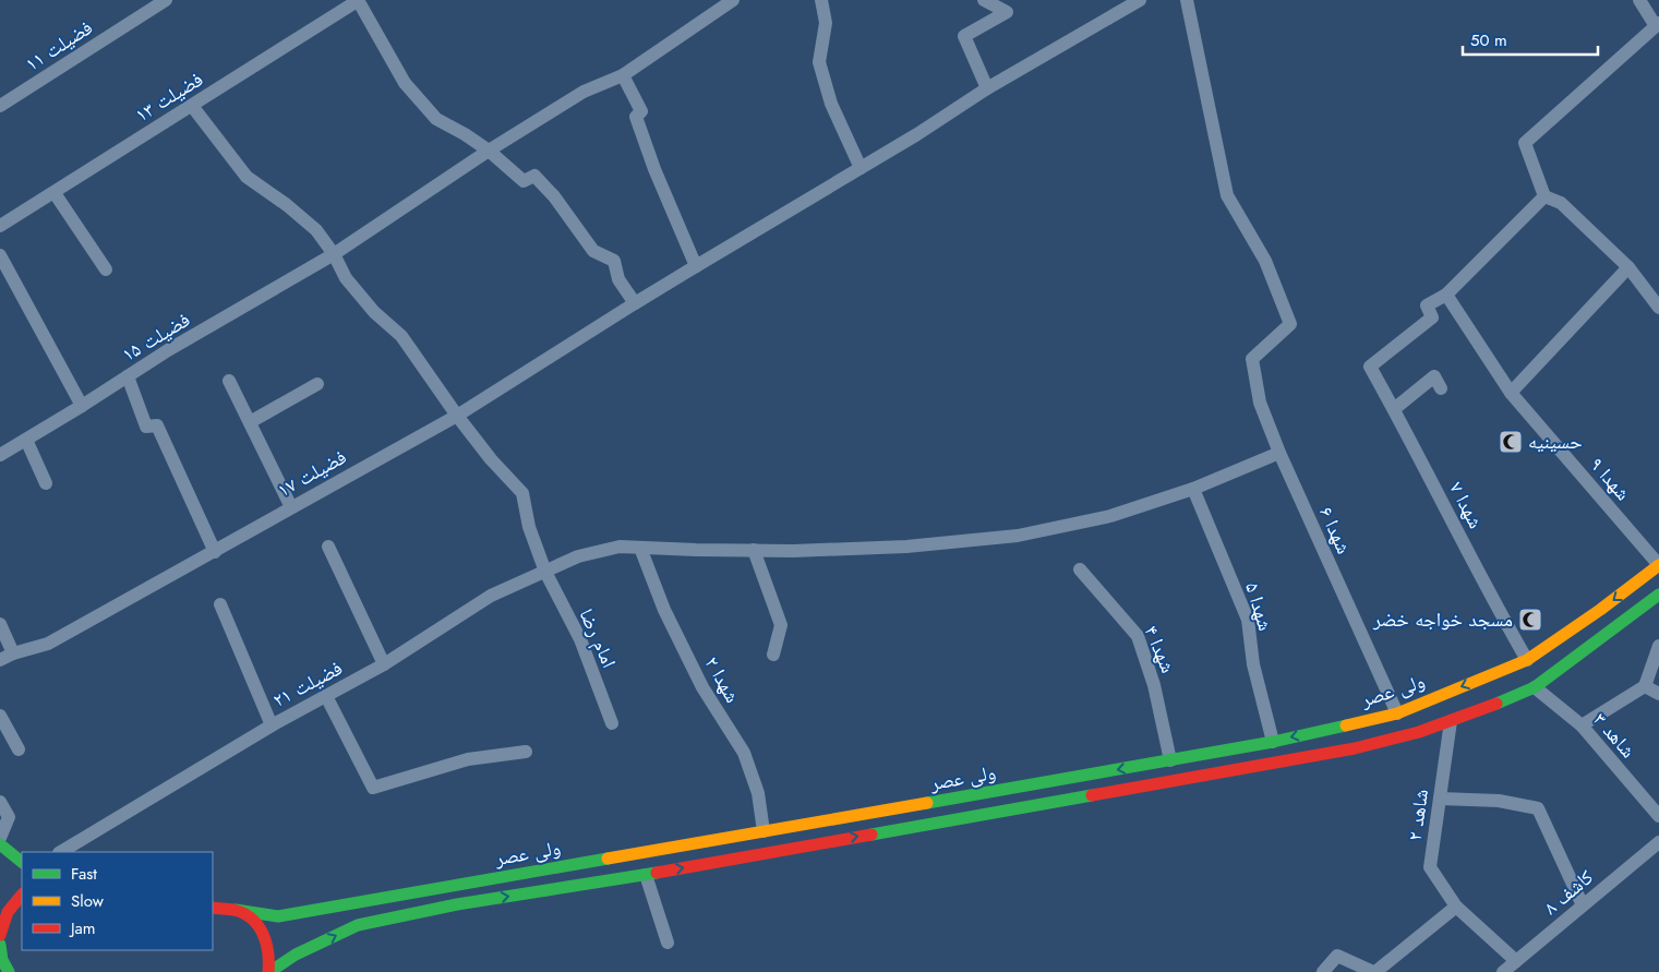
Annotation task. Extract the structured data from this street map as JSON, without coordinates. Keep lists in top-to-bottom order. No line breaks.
{"streets":{"main road":["ولی عصر"],"street":["فضیلت ۱۱","فضیلت ۱۳","فضیلت ۱۵","فضیلت ۱۷","شهدا ۹","شهدا ۷","شهدا ۶","شهدا ۵","امام رضا","شهدا ۴","شهدا ۲","فضیلت ۲۱","شاهد ۳","شاهد ۲","کاشف ۸"]},"crossings":[["فضیلت ۱۳","امام رضا"],["فضیلت ۱۵","امام رضا"],["فضیلت ۱۷","امام رضا"],["شهدا ۹","شهدا ۷"],["شهدا ۹","ولی عصر"],["شهدا ۷","ولی عصر"],["شهدا ۶","فضیلت ۲۱"],["شهدا ۶","ولی عصر"],["شهدا ۵","فضیلت ۲۱"],["شهدا ۵","ولی عصر"],["امام رضا","فضیلت ۲۱"],["شهدا ۴","ولی عصر"],["شهدا ۲","فضیلت ۲۱"],["شهدا ۲","ولی عصر"],["ولی عصر","شاهد ۳"],["ولی عصر","شاهد ۲"],["شاهد ۲","کاشف ۸"]],"places":{"mosque":["حسینیه","مسجد خواجه خضر"]},"legend":["Fast","Slow","Jam"],"scale_bar":"50 m"}
